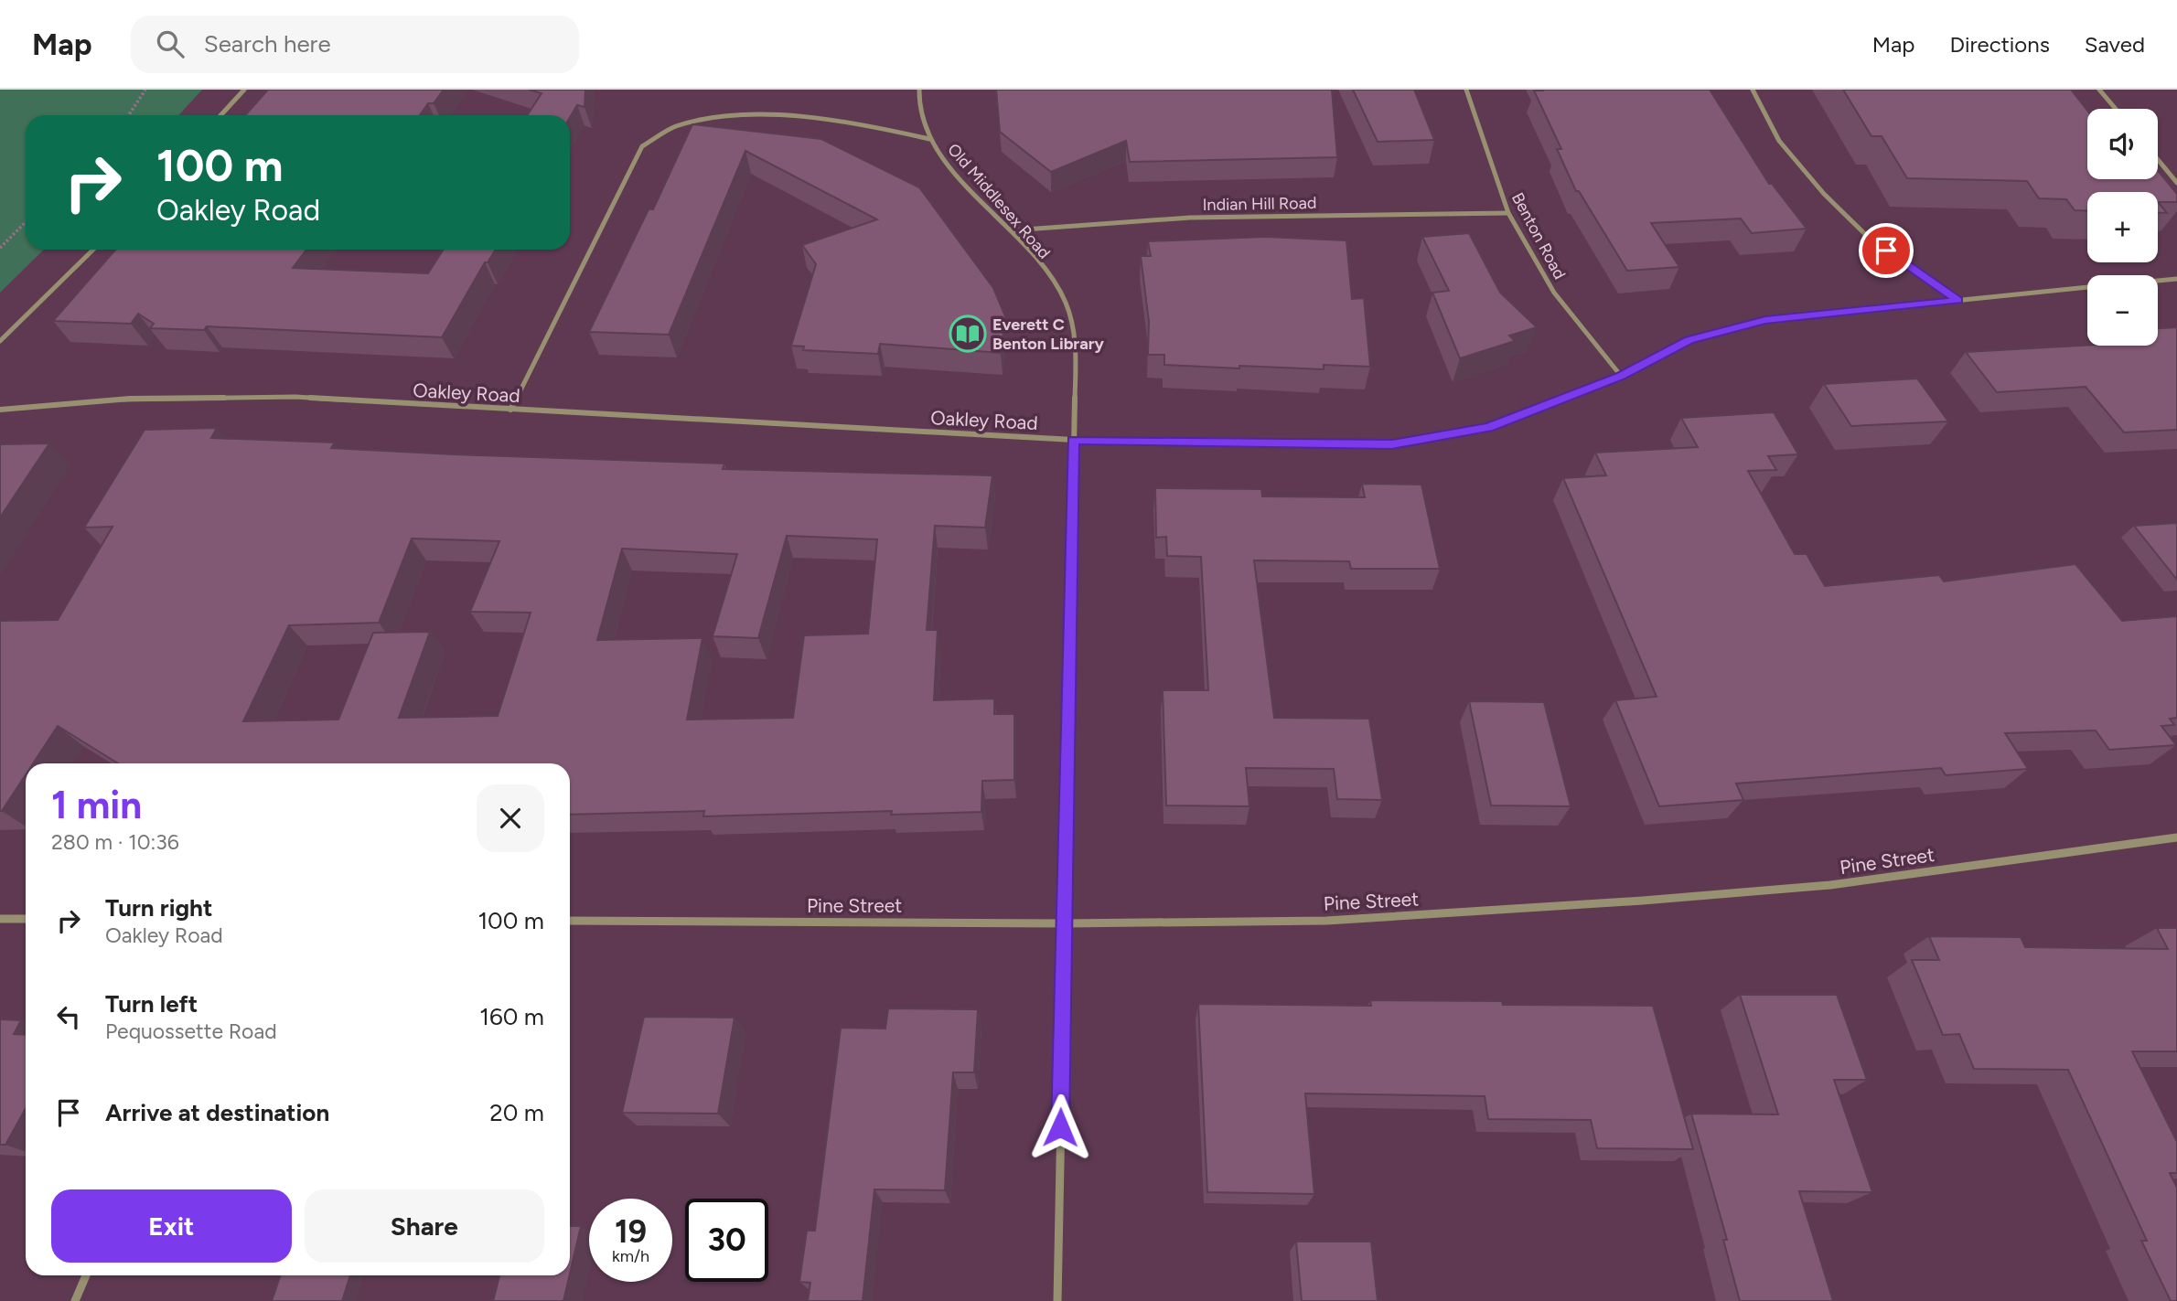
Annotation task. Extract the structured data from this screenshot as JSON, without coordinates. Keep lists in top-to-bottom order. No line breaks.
{"streets":{"street":["Old Middlesex Road","Indian Hill Road","Benton Road","Oakley Road","Pine Street"]},"crossings":[["Old Middlesex Road","Indian Hill Road"],["Old Middlesex Road","Oakley Road"],["Old Middlesex Road","Pine Street"],["Indian Hill Road","Benton Road"],["Benton Road","Oakley Road"]],"places":{"library":["Everett C Benton Library"]},"page":{"header":"Map","search":"Search here","nav":["Map","Directions","Saved"],"map_buttons":["+","−"],"turn":["100 m","Oakley Road"],"heading":["1 min","280 m · 10:36"],"list":[{"name":"Turn right","note":"Oakley Road","value":"100 m"},{"name":"Turn left","note":"Pequossette Road","value":"160 m"},{"name":"Arrive at destination","value":"20 m"}],"buttons":["Exit","Share"],"speed":"19 km/h","limit":"30"}}
